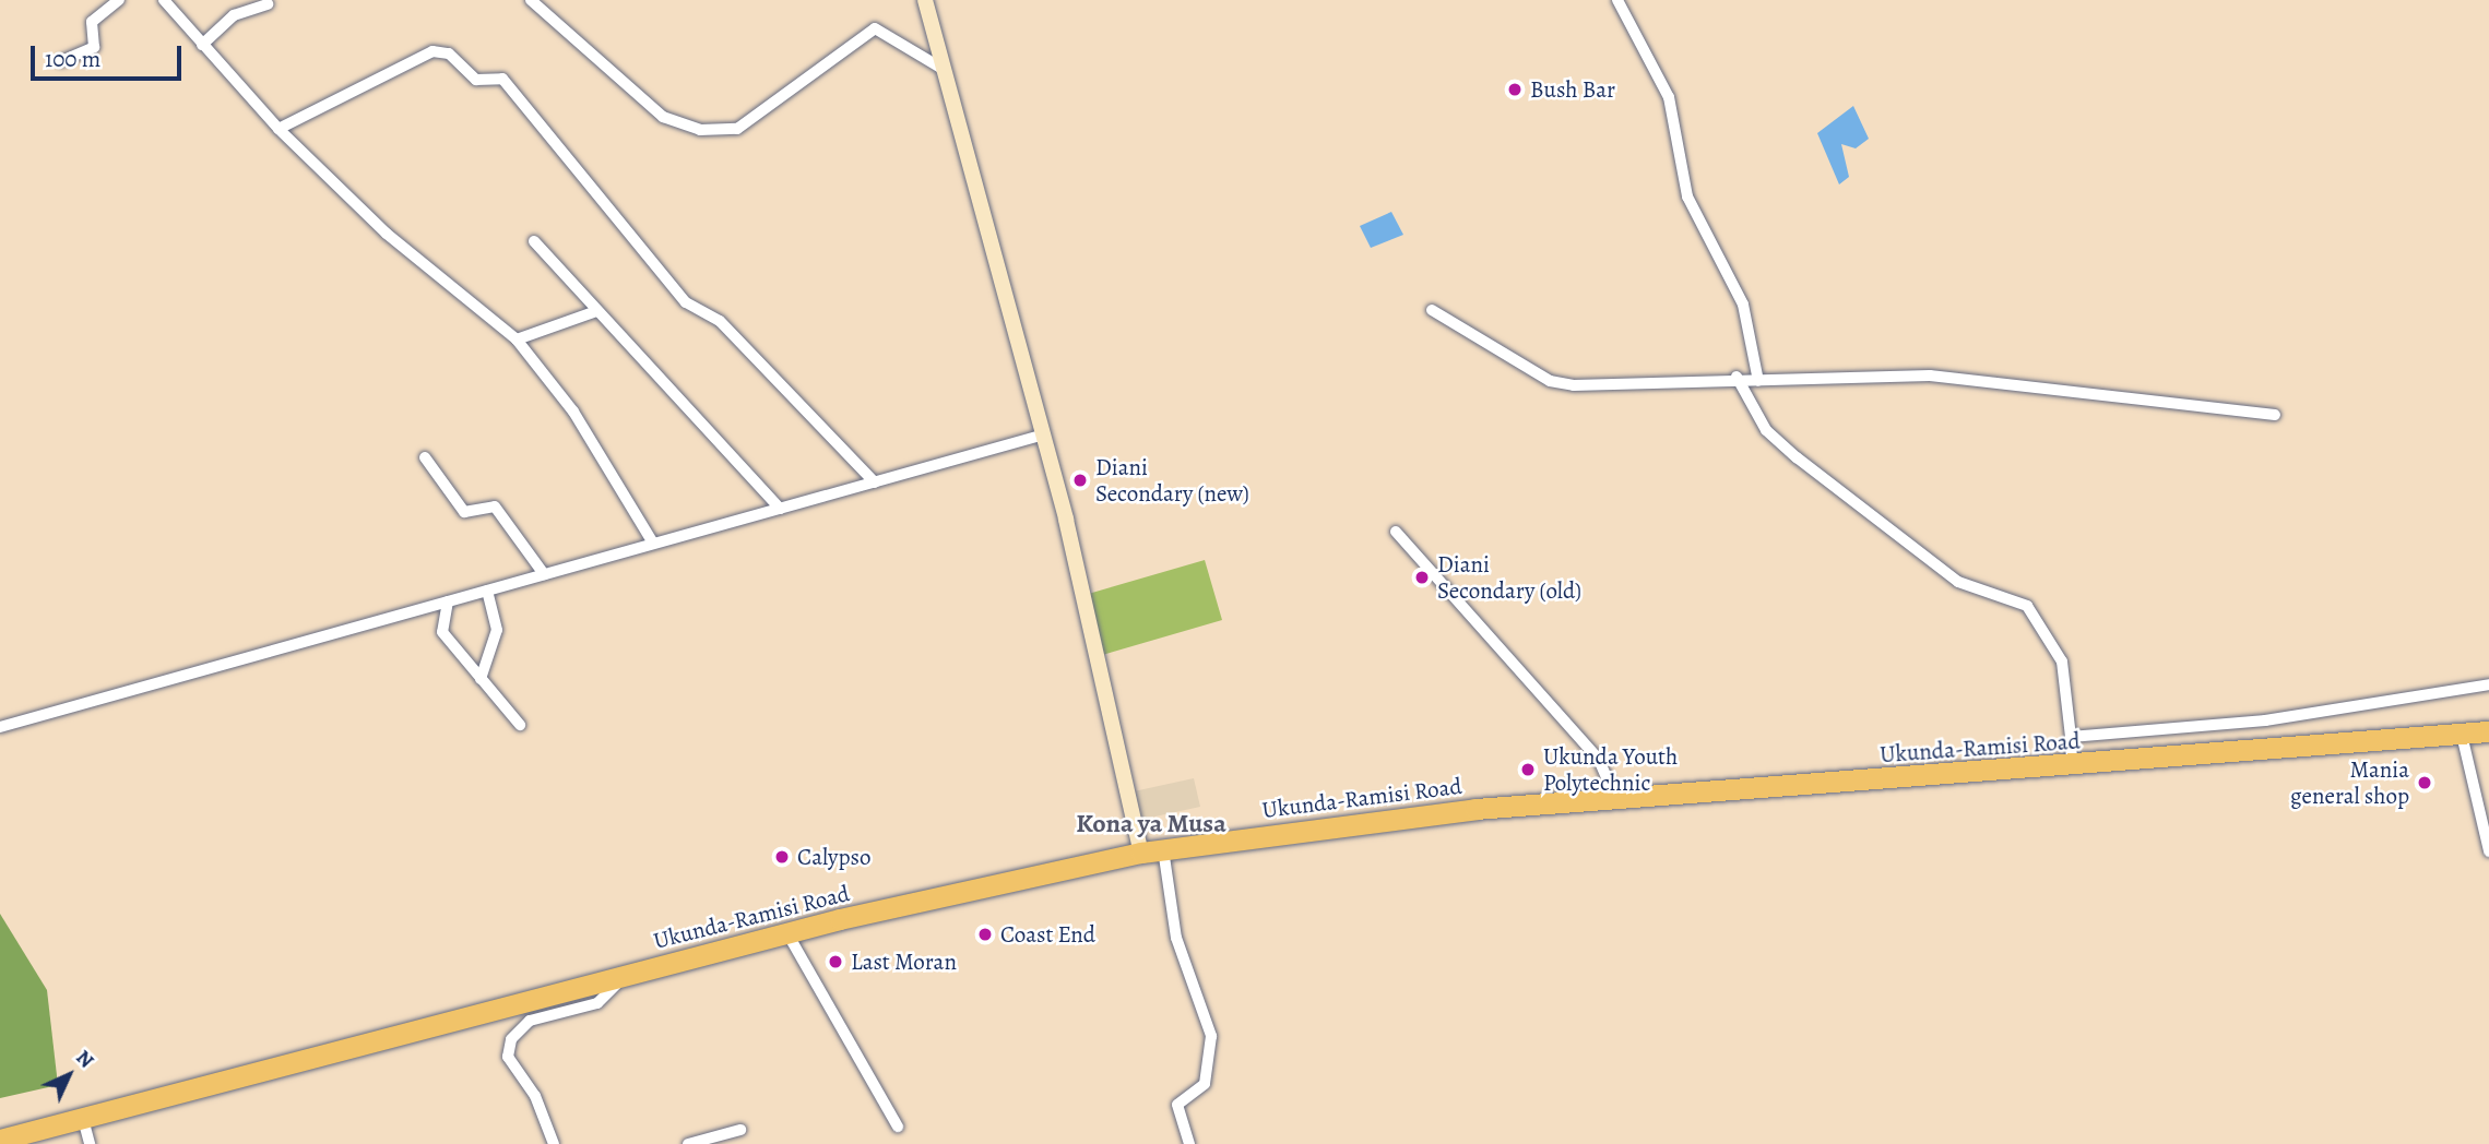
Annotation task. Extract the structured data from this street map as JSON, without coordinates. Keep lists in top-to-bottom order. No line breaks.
{"streets":{"highway":["Ukunda-Ramisi Road"]},"districts":["Kona ya Musa"],"places":["Bush Bar","Diani Secondary (new)","Diani Secondary (old)","Ukunda Youth Polytechnic","Mania general shop","Calypso","Coast End","Last Moran"],"scale_bar":"100 m","north":"top right"}
